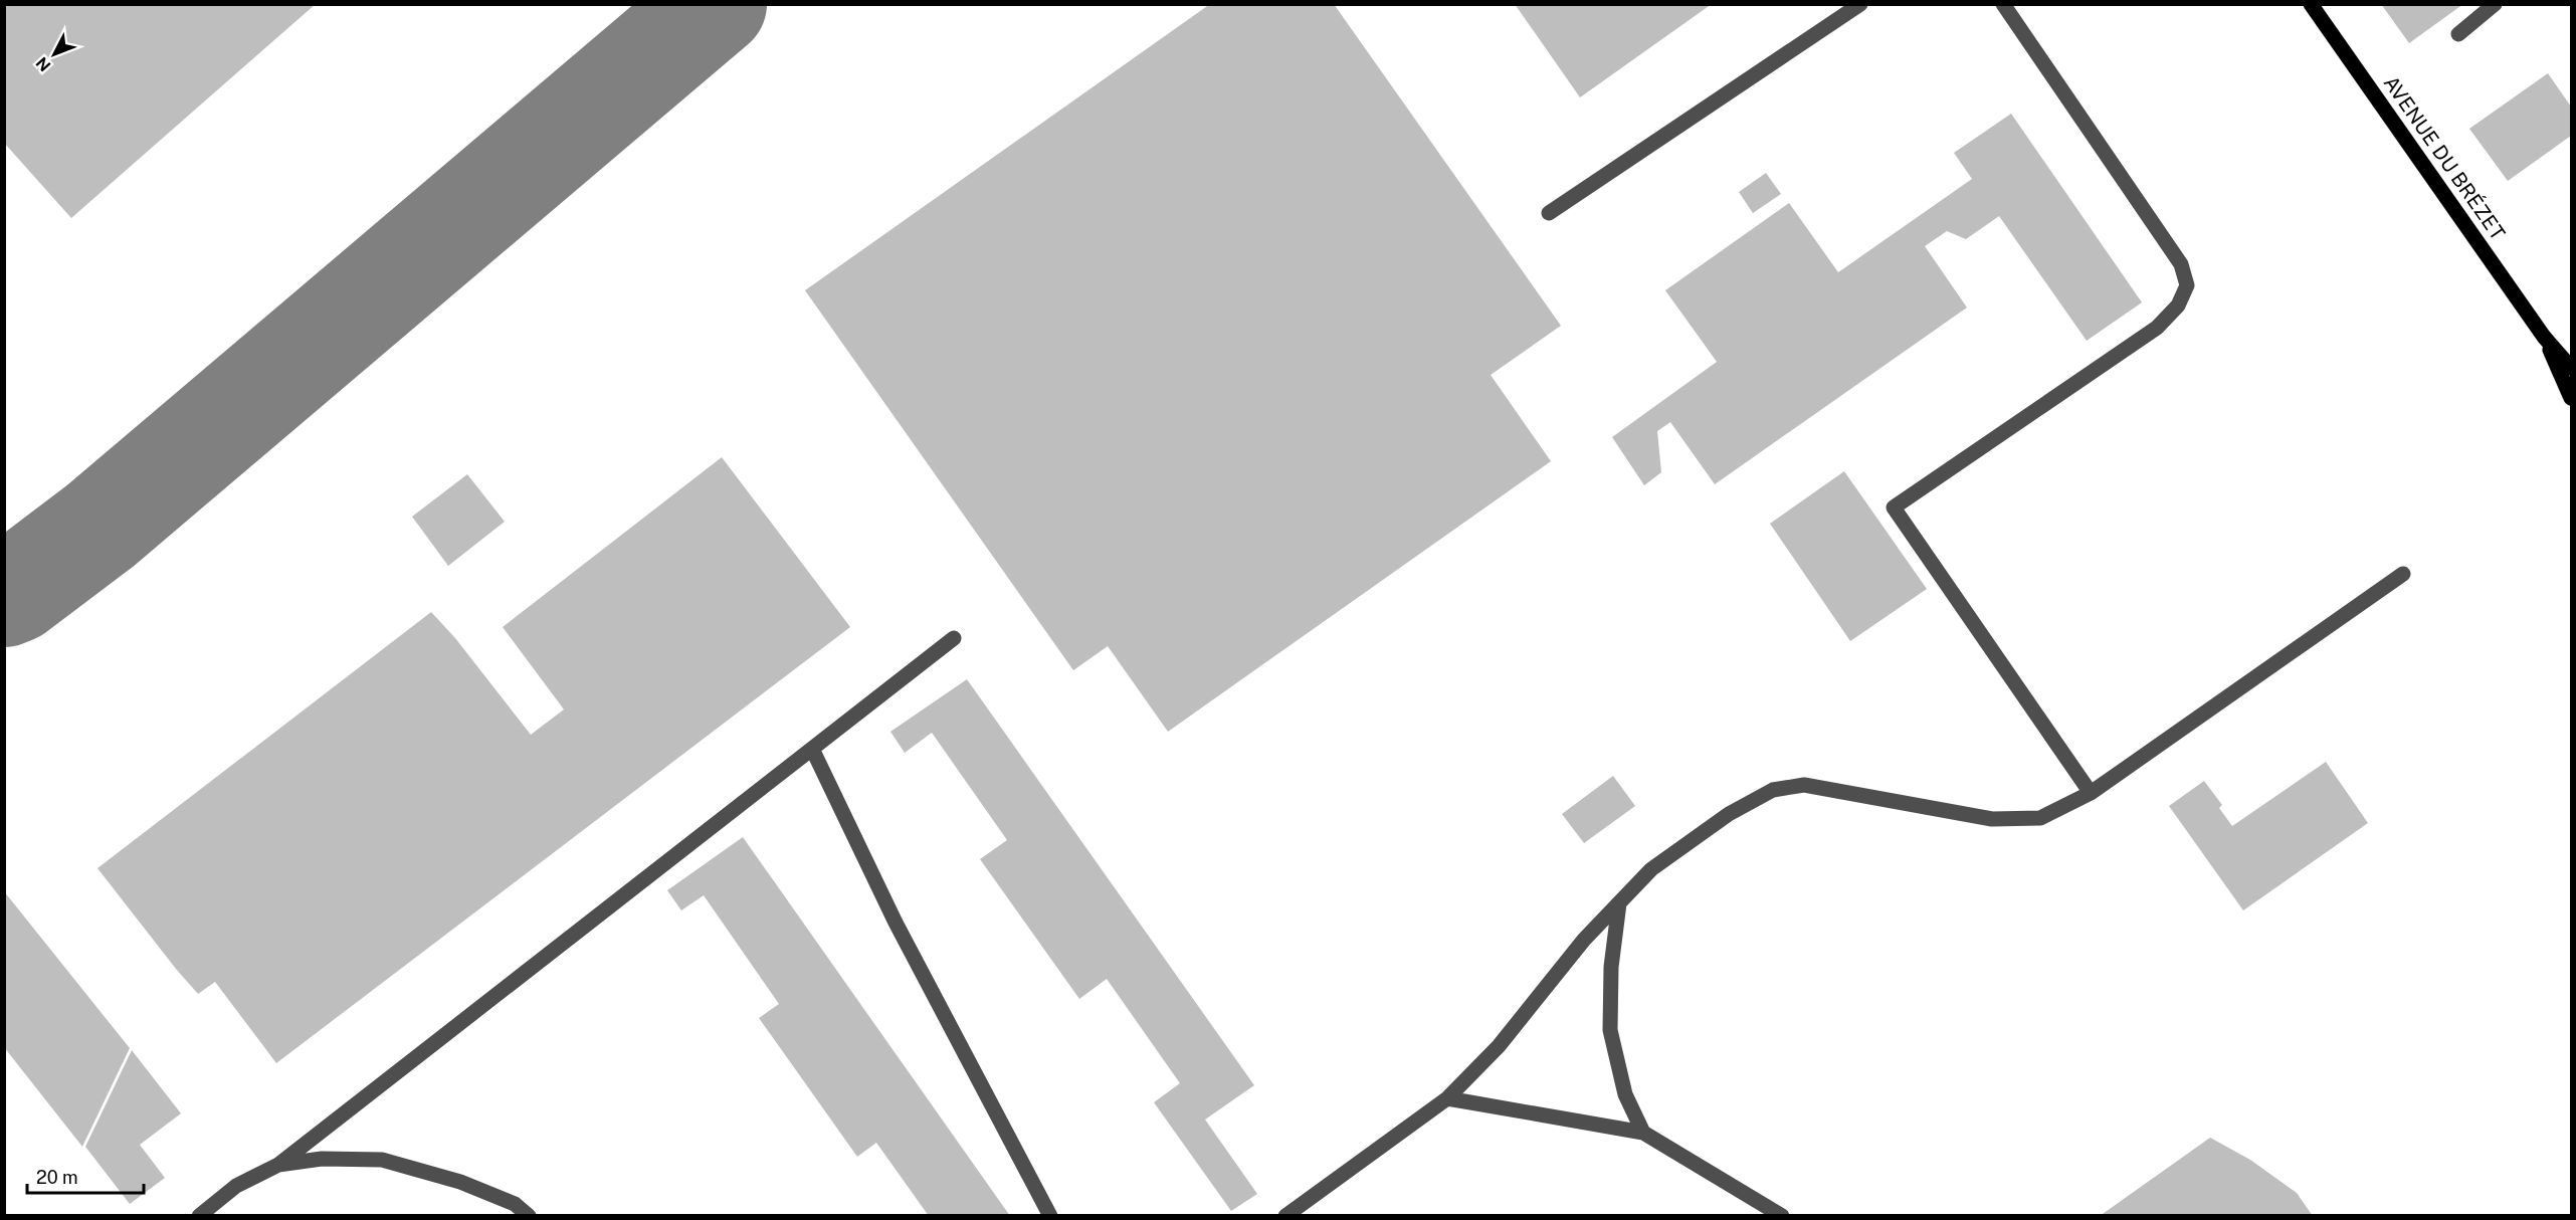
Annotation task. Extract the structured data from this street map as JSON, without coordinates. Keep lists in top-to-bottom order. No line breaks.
{"streets":{"main road":["AVENUE DU BRÉZET"]},"scale_bar":"20 m","north":"bottom left"}
